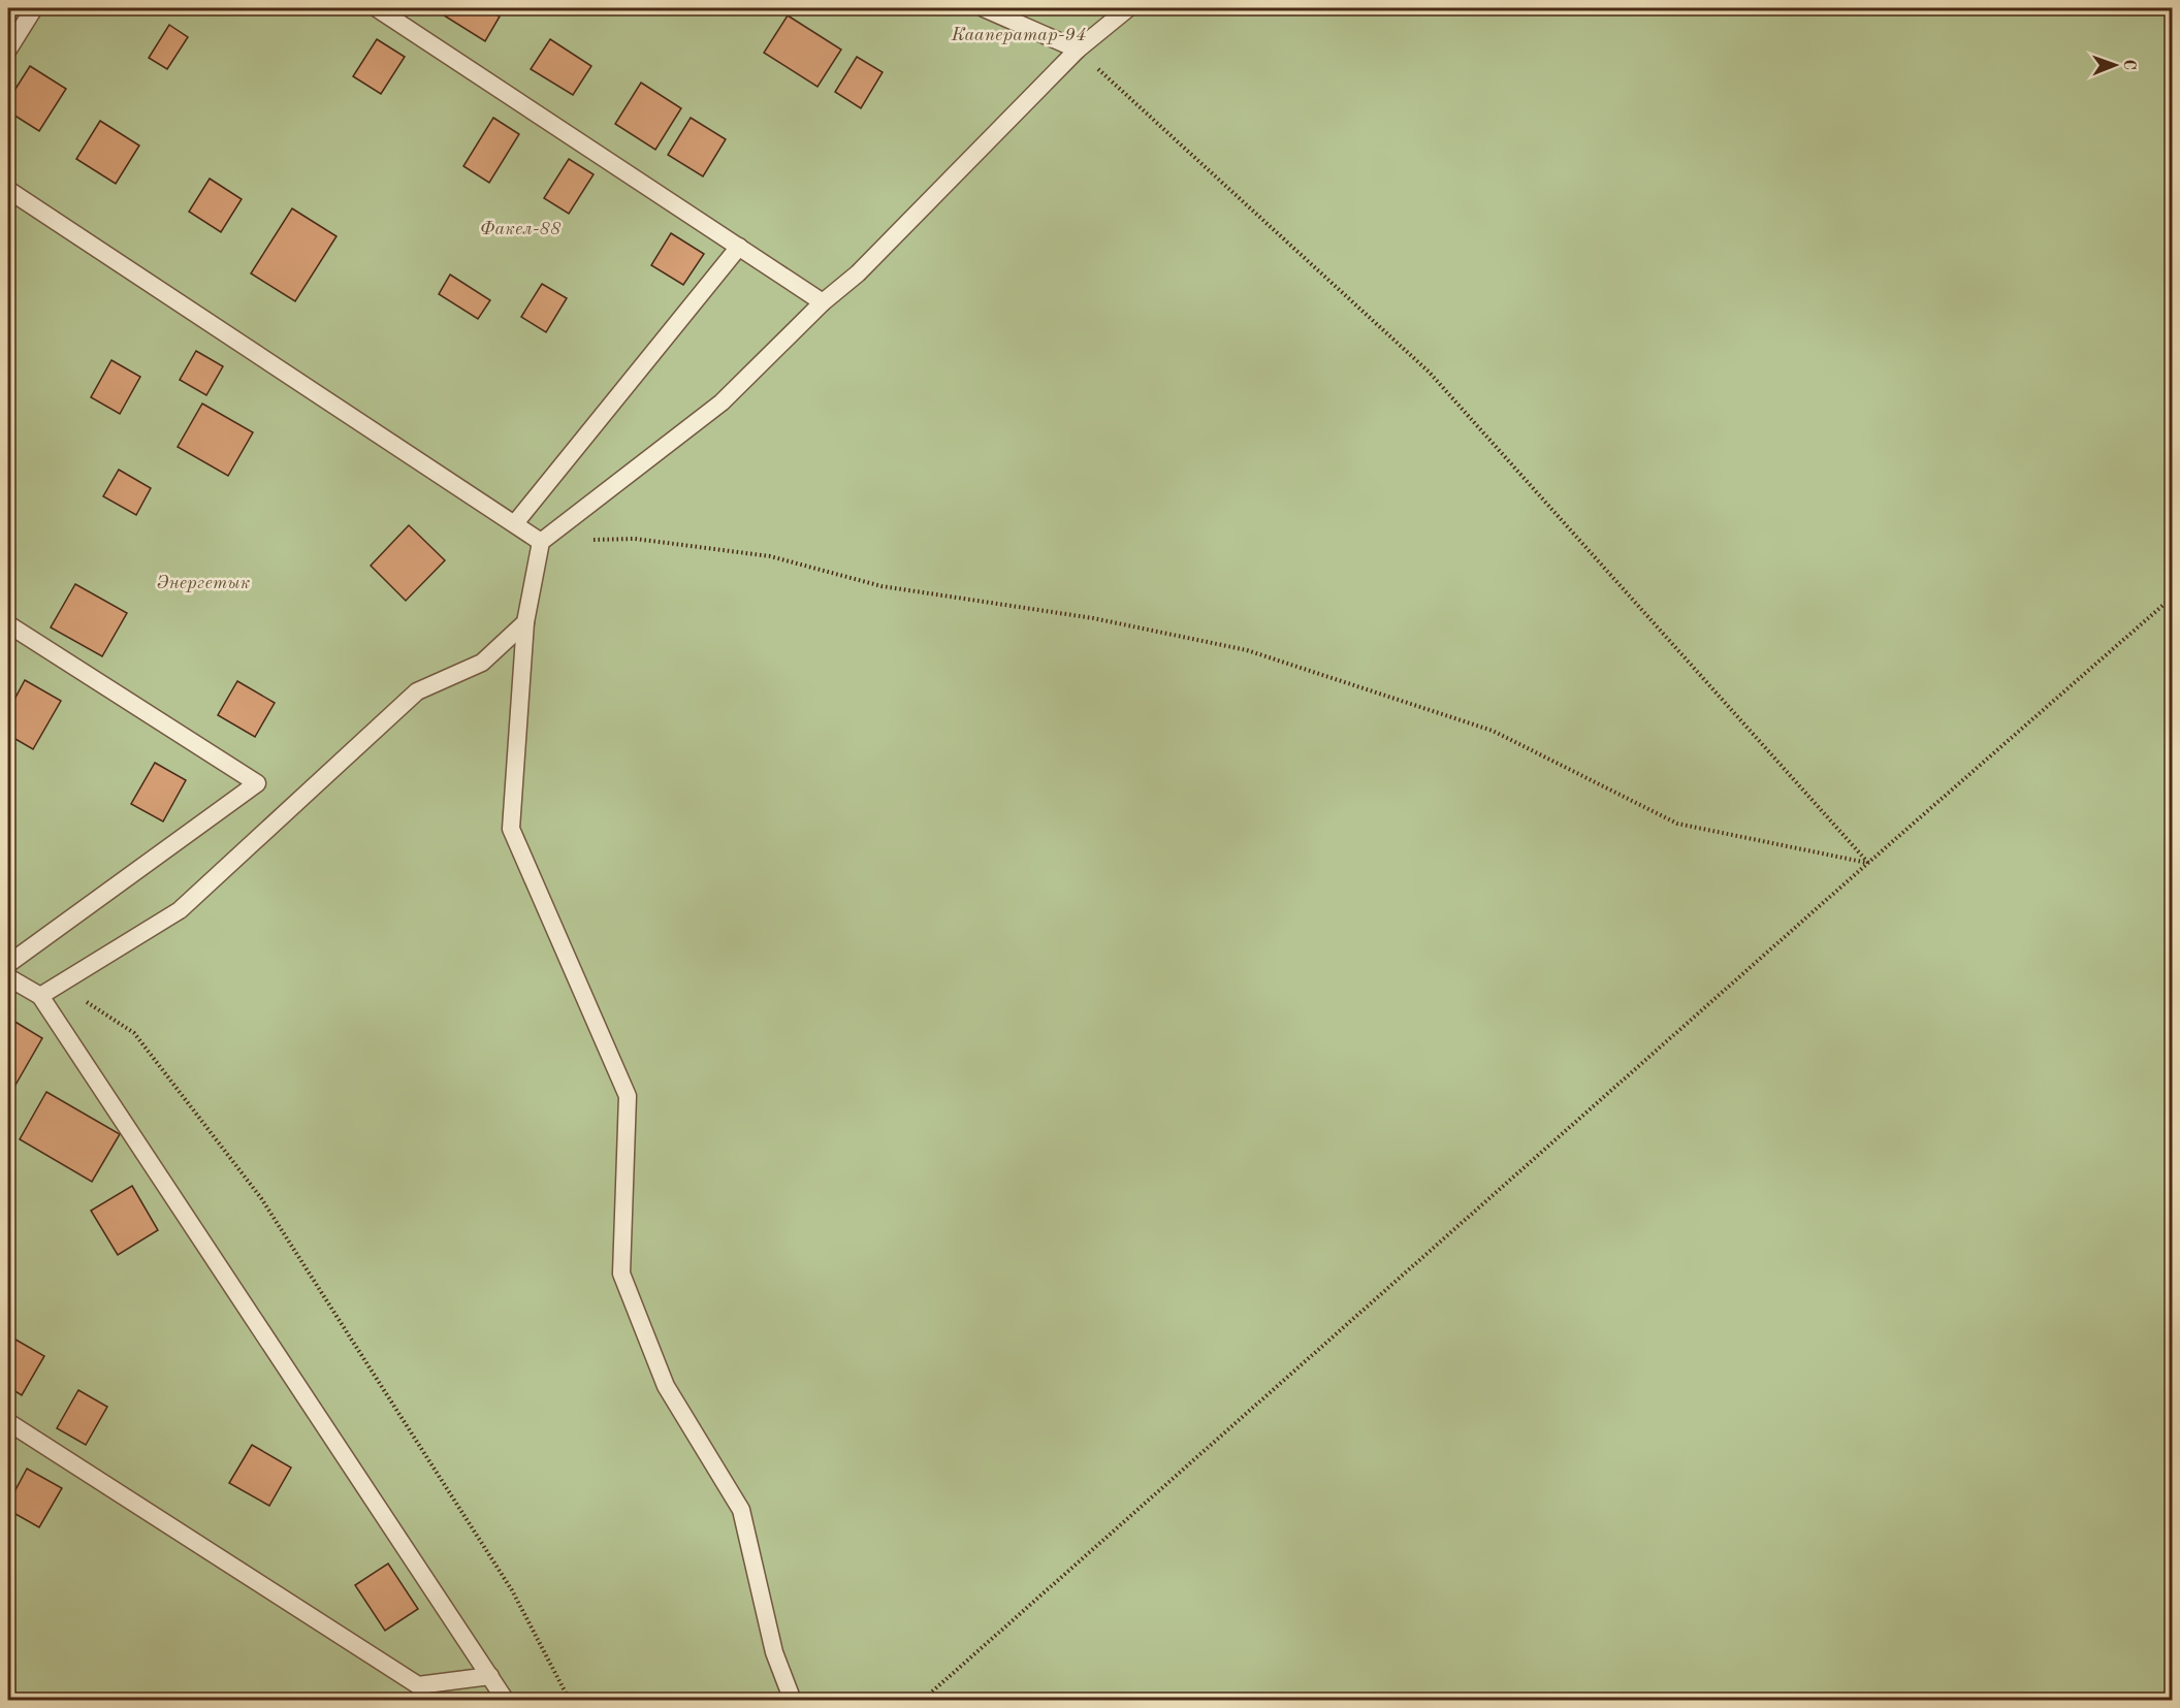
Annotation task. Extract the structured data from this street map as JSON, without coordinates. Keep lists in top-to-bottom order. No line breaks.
{"parks":["Кааператар-94","Факел-88","Энергетык"],"north":"right"}
